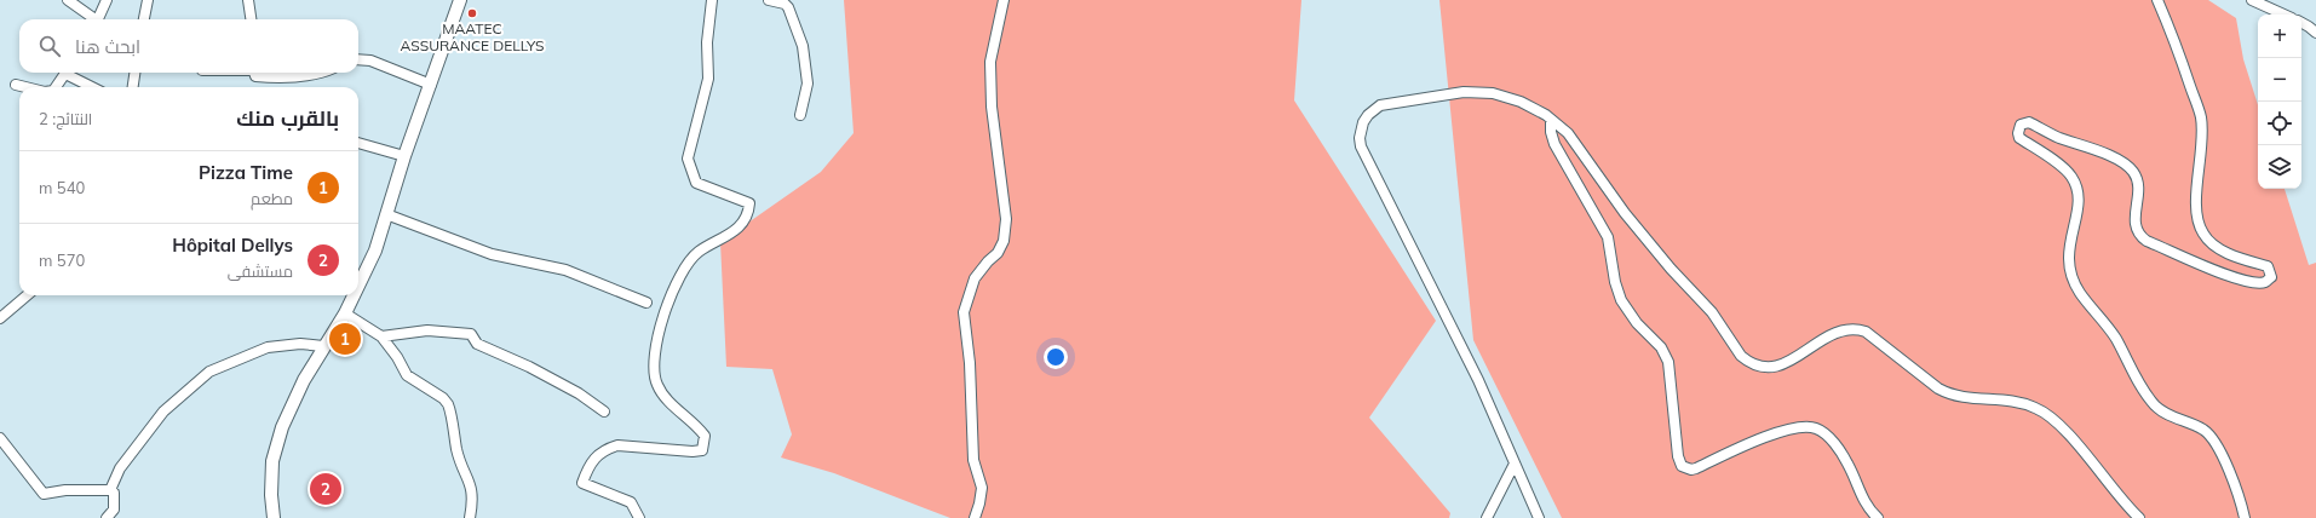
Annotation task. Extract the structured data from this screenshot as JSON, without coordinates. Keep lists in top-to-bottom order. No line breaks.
{"places":["MAATEC ASSURANCE DELLYS"],"page":{"map_buttons":["+","−"],"search":"ابحث هنا","heading":["بالقرب منك","النتائج: 2"],"list":[{"mark":"1","name":"Pizza Time","note":"مطعم","value":"540 m"},{"mark":"2","name":"Hôpital Dellys","note":"مستشفى","value":"570 m"}],"pins":["1","2"]}}
